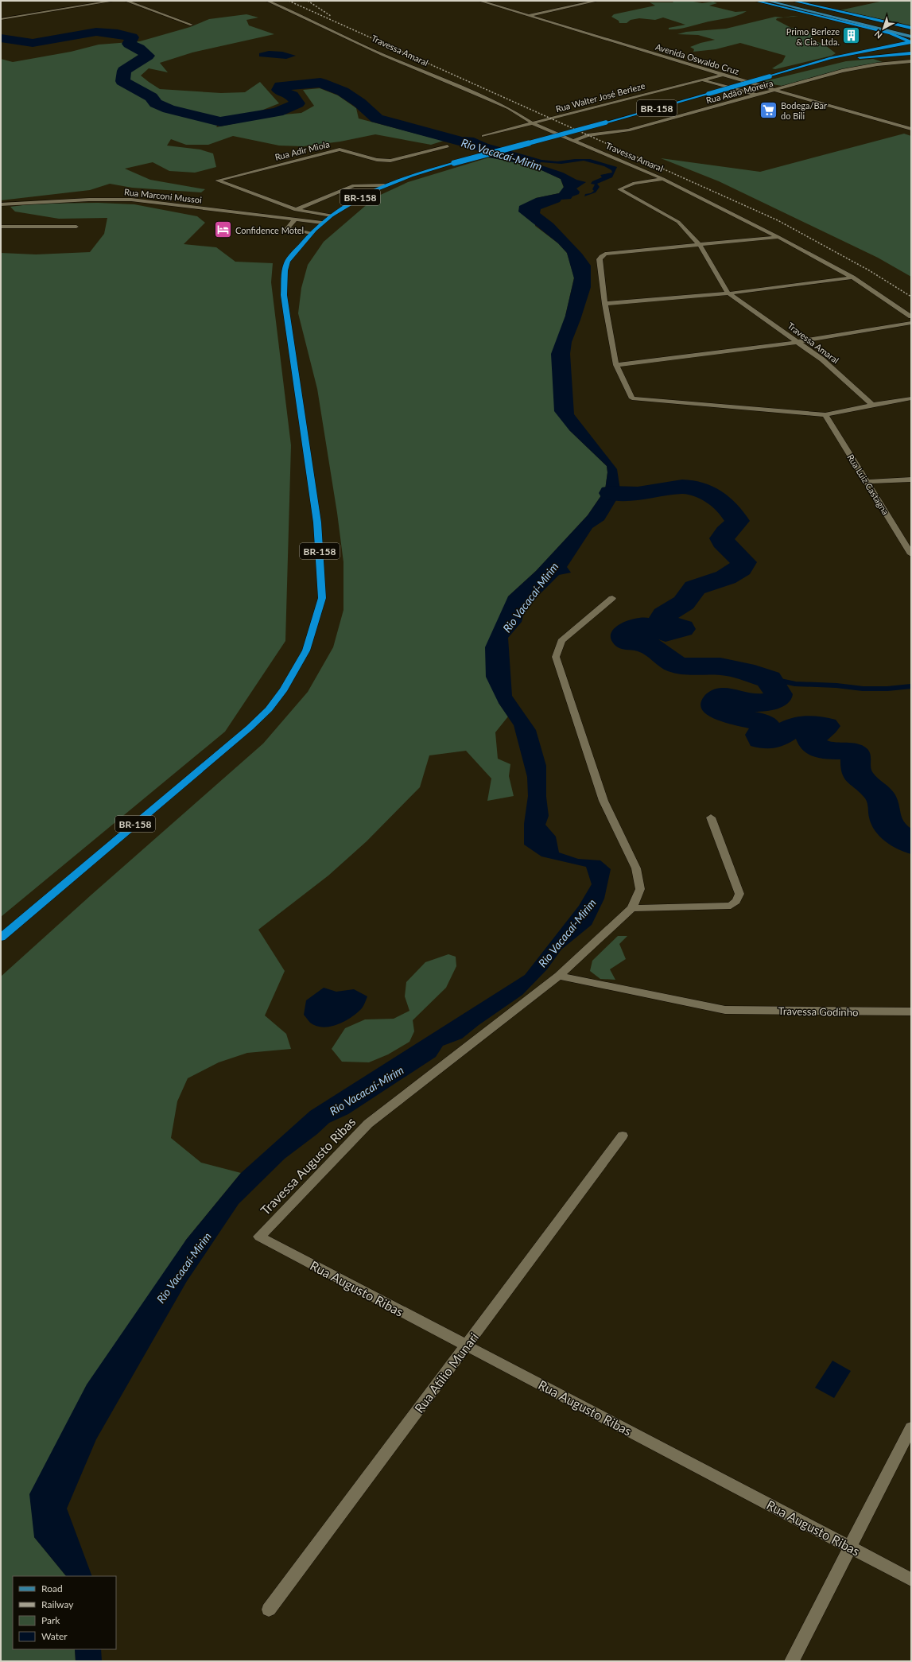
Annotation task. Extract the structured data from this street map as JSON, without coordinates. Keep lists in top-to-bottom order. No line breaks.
{"streets":{"highway":["BR-158"],"street":["Travessa Amaral","Avenida Oswaldo Cruz","Rua Adão Moreira","Rua Walter José Berleze","Rua Adir Miola","Rua Marconi Mussoi","Rua Luiz Castagna","Travessa Godinho","Travessa Augusto Ribas","Rua Augusto Ribas","Rua Atilio Munari"]},"crossings":[["Travessa Amaral","Rua Adão Moreira"],["Travessa Amaral","Rua Walter José Berleze"],["Avenida Oswaldo Cruz","Rua Adão Moreira"],["Avenida Oswaldo Cruz","Rua Walter José Berleze"],["BR-158","Rua Marconi Mussoi"],["Travessa Godinho","Travessa Augusto Ribas"],["Travessa Augusto Ribas","Rua Augusto Ribas"],["Rua Augusto Ribas","Rua Atilio Munari"]],"water":["Rio Vacacaí-Mirim"],"places":{"building":["Primo Berleze & Cia. Ltda."],"supermarket":["Bodega/Bar do Bili"],"hotel":["Confidence Motel"]},"legend":["Road","Railway","Park","Water"],"north":"bottom left"}
